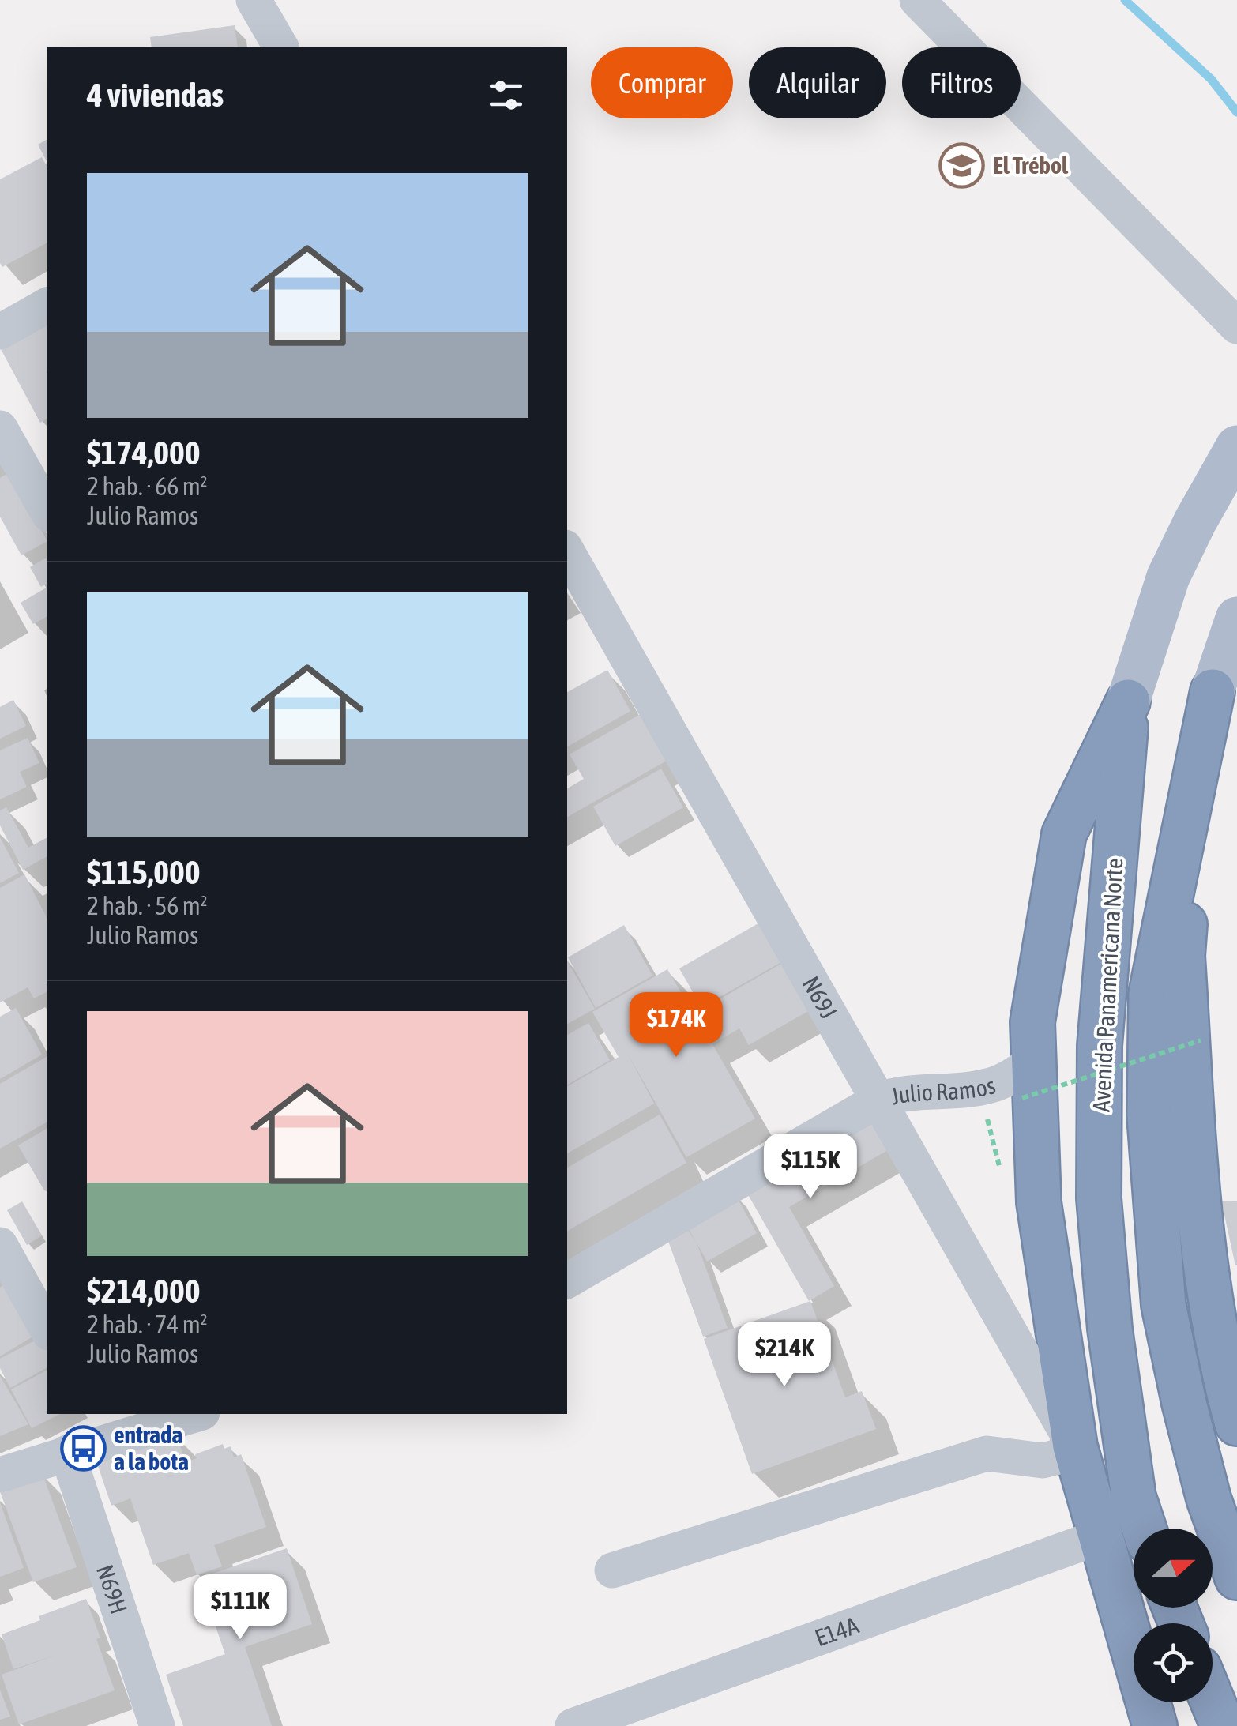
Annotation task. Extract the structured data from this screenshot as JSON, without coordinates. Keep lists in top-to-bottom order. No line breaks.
{"streets":{"highway":["Avenida Panamericana Norte"],"street":["N69J","Julio Ramos","N69H","E14A"]},"crossings":[["N69J","Julio Ramos"]],"places":{"school or university":["El Trébol"],"bus stop":["entrada a la bota"]},"north":"right","page":{"chip":["Comprar","Alquilar","Filtros"],"heading":"4 viviendas","list":[{"name":"$174,000","note":"2 hab. · 66 m² · Julio Ramos"},{"name":"$115,000","note":"2 hab. · 56 m² · Julio Ramos"},{"name":"$214,000","note":"2 hab. · 74 m² · Julio Ramos"}],"price":["$174K","$115K","$214K","$111K"]}}
